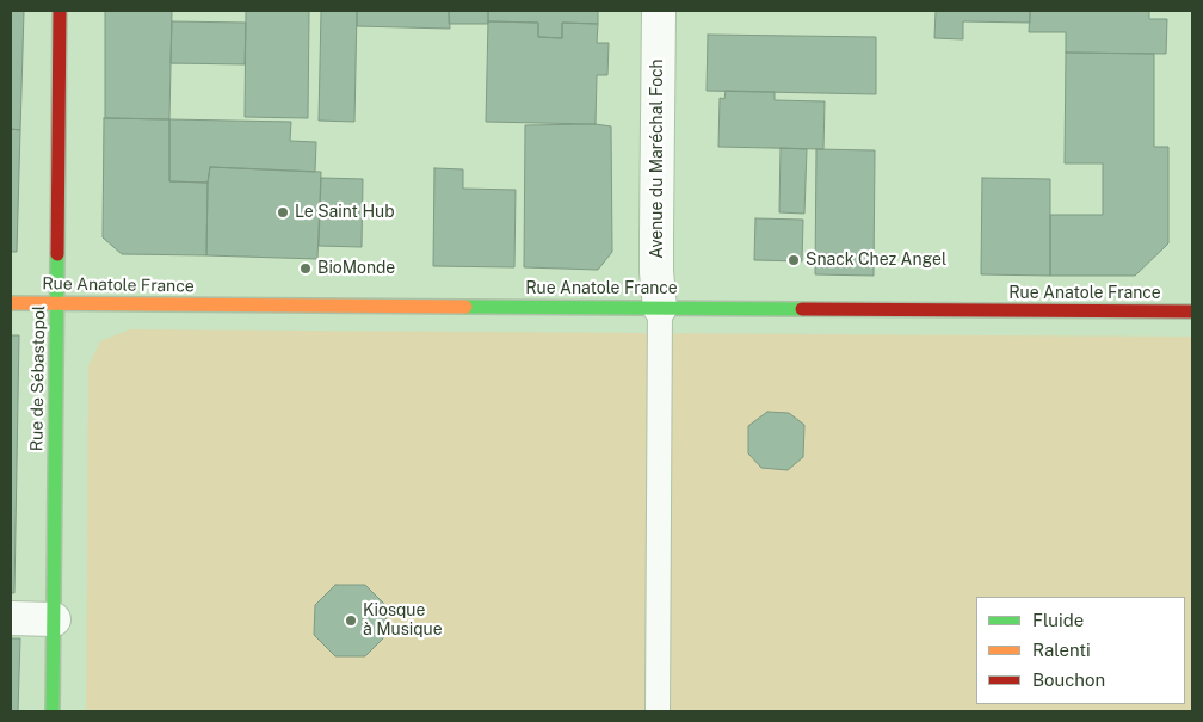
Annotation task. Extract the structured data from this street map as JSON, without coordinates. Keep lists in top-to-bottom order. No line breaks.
{"streets":{"street":["Avenue du Maréchal Foch","Rue Anatole France","Rue de Sébastopol"]},"crossings":[["Avenue du Maréchal Foch","Rue Anatole France"],["Rue Anatole France","Rue de Sébastopol"]],"places":["Le Saint Hub","Snack Chez Angel","BioMonde","Kiosque à Musique"],"legend":["Fluide","Ralenti","Bouchon"]}
